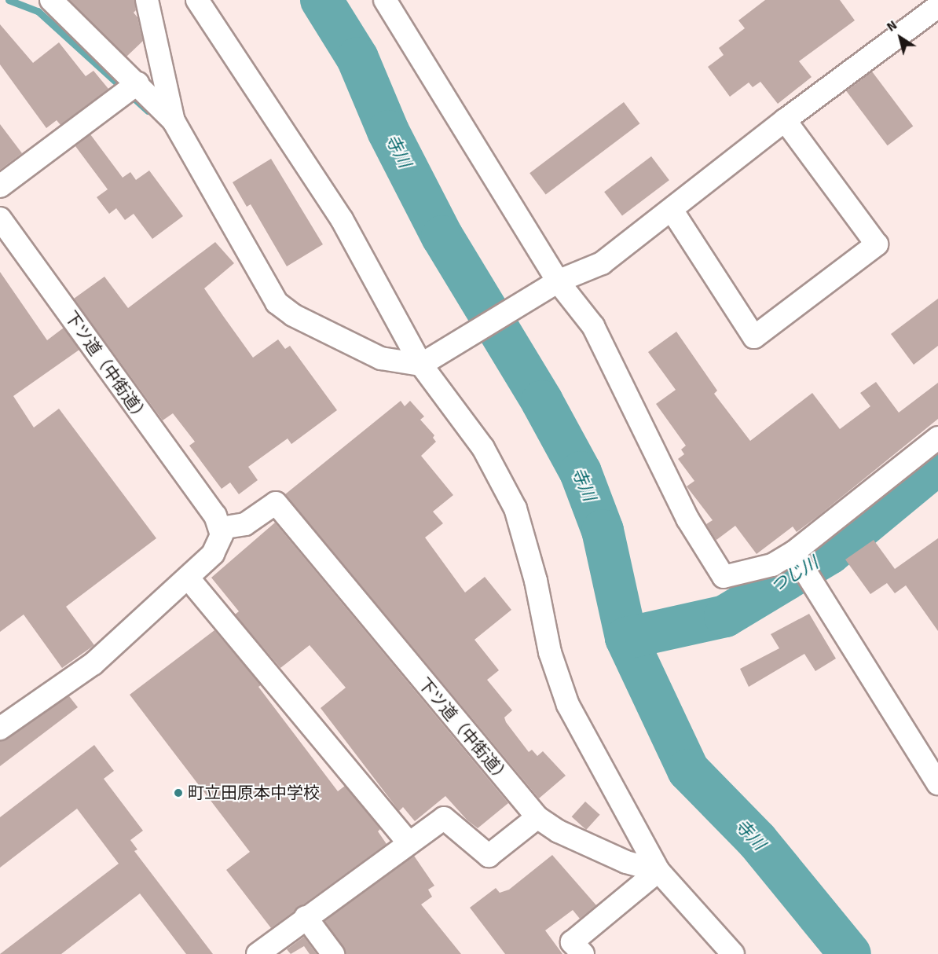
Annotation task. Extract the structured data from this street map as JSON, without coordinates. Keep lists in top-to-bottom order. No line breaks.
{"streets":{"street":["下ツ道（中街道）"]},"water":["寺川","つじ川"],"places":["町立田原本中学校"],"north":"top left"}
